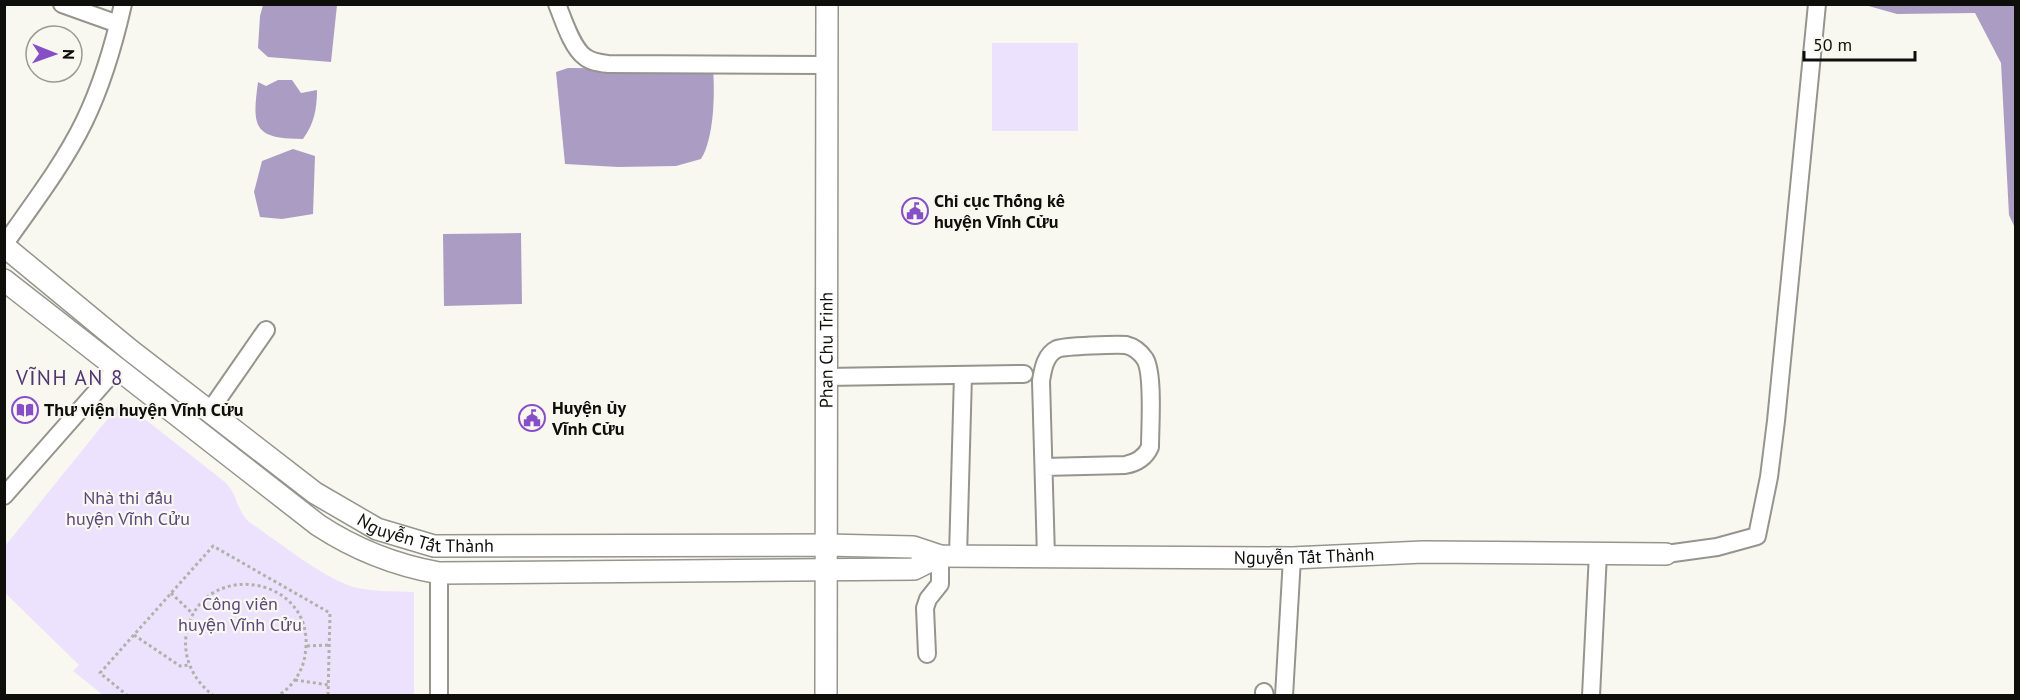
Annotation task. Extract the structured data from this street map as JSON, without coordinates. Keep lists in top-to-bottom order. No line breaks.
{"streets":{"main road":["Phan Chu Trinh","Nguyễn Tất Thành"]},"crossings":[["Phan Chu Trinh","Nguyễn Tất Thành"]],"districts":["VĨNH AN 8"],"parks":["Nhà thi đấu huyện Vĩnh Cửu","Công viên huyện Vĩnh Cửu"],"places":{"public building":["Chi cục Thống kê huyện Vĩnh Cửu","Huyện ủy Vĩnh Cửu"],"library":["Thư viện huyện Vĩnh Cửu"]},"scale_bar":"50 m","north":"right"}
